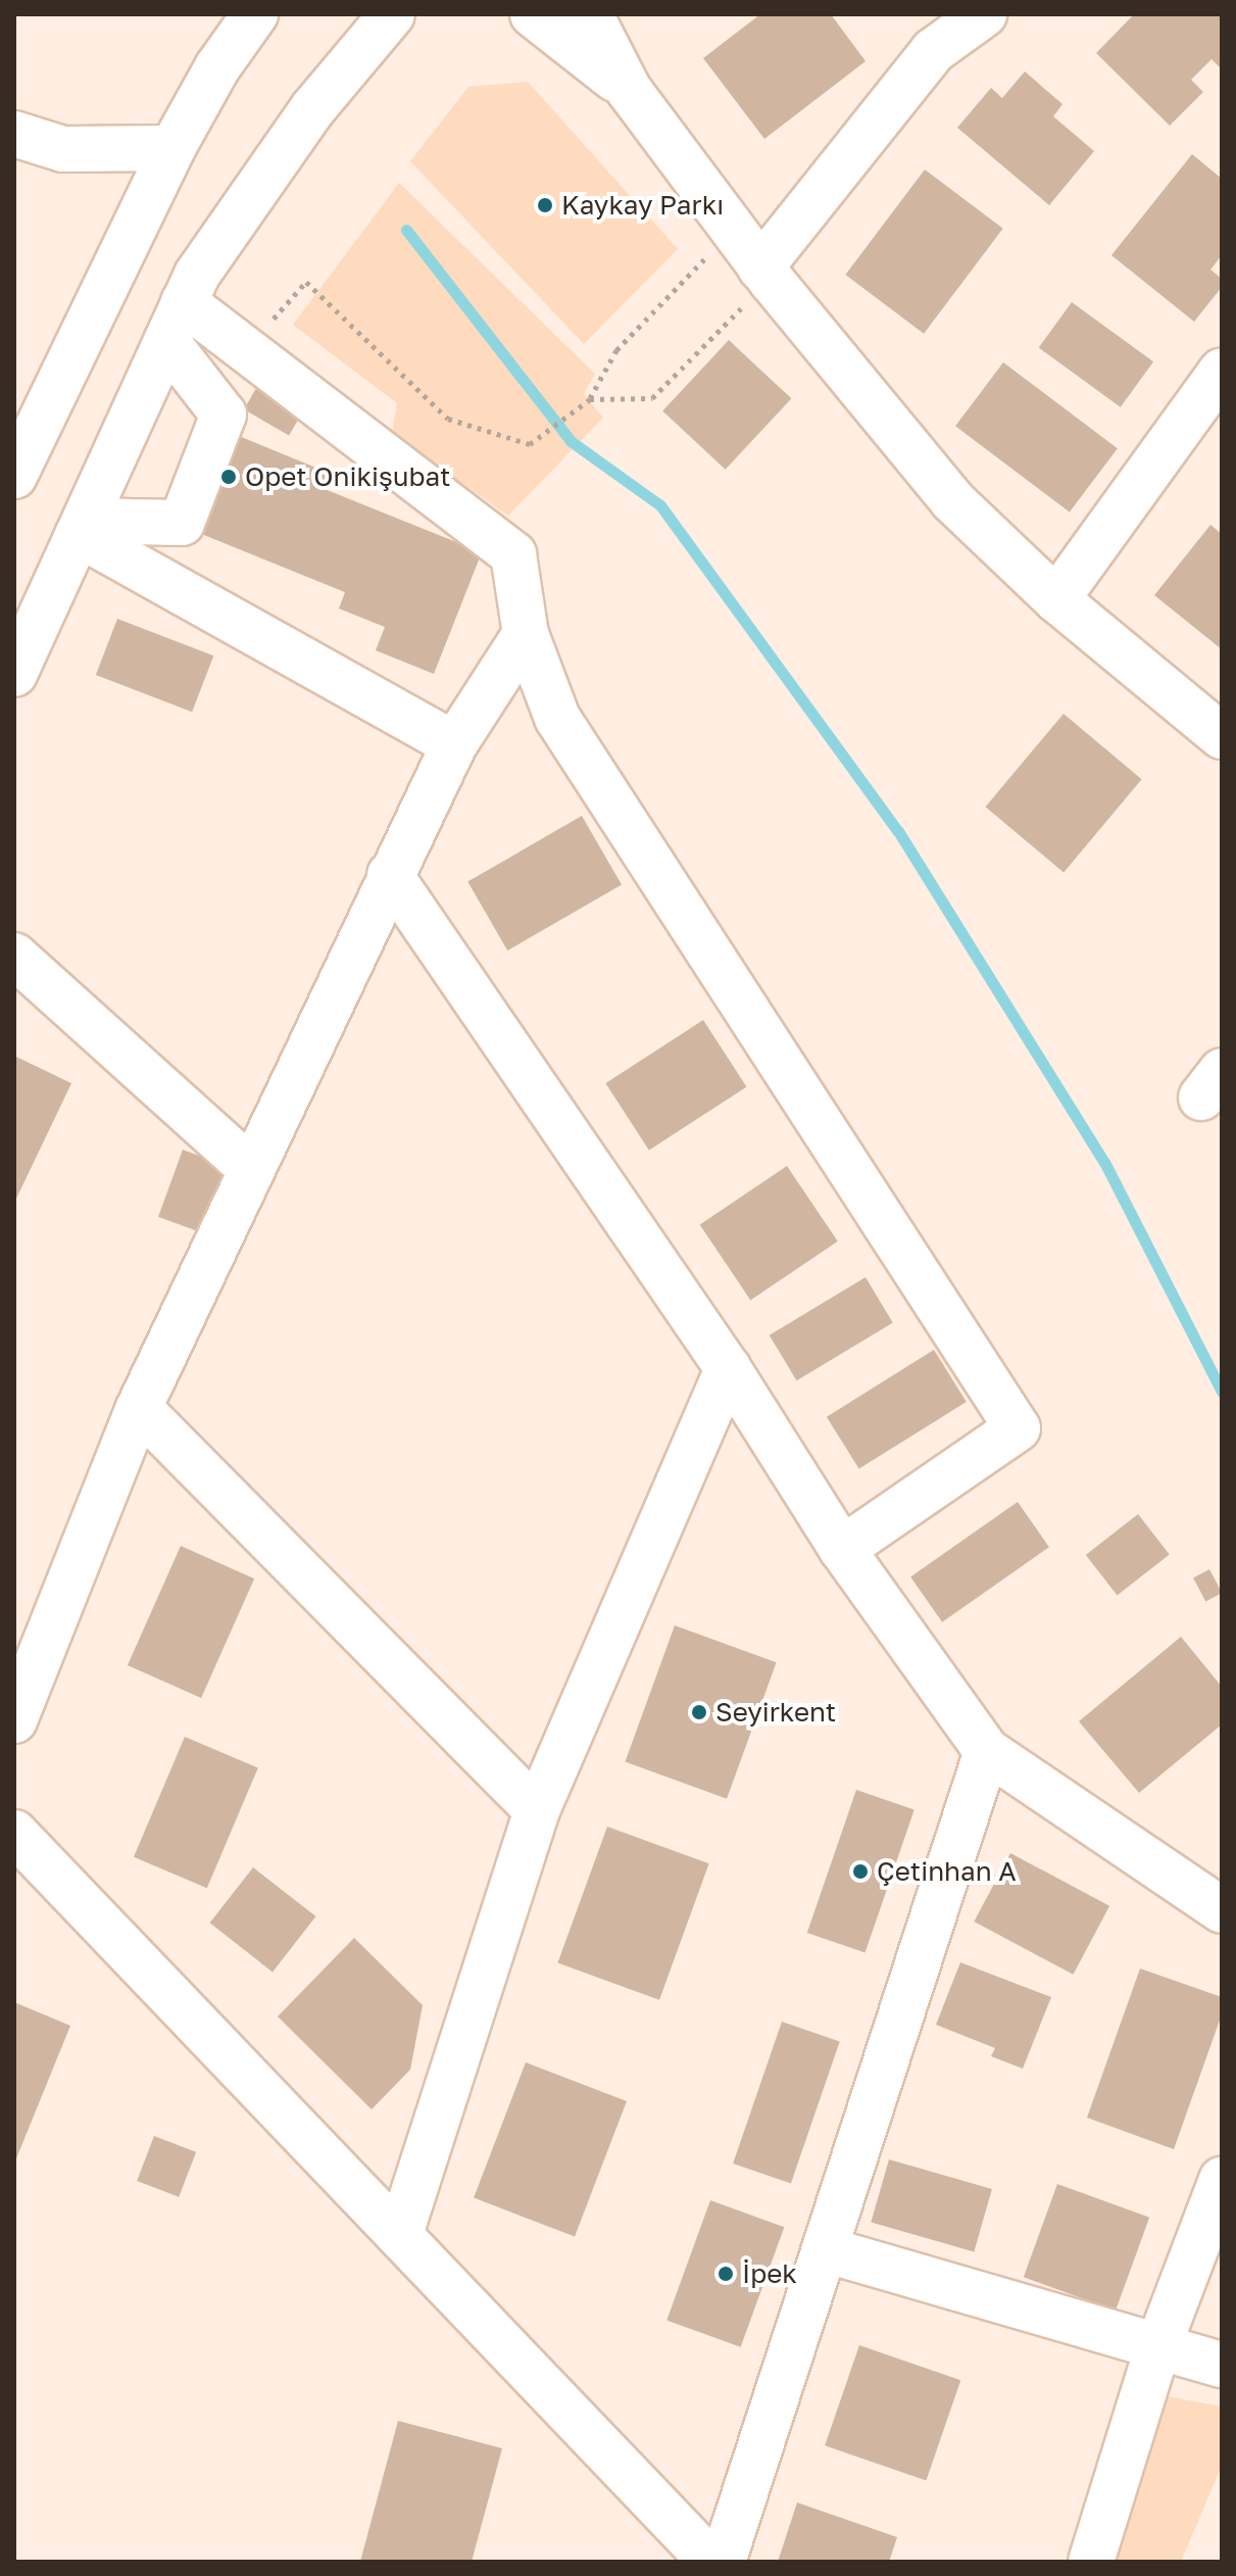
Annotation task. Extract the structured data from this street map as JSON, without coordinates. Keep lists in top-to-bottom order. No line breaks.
{"places":["Kaykay Parkı","Opet Onikişubat","Seyirkent","Çetinhan A","İpek"]}
